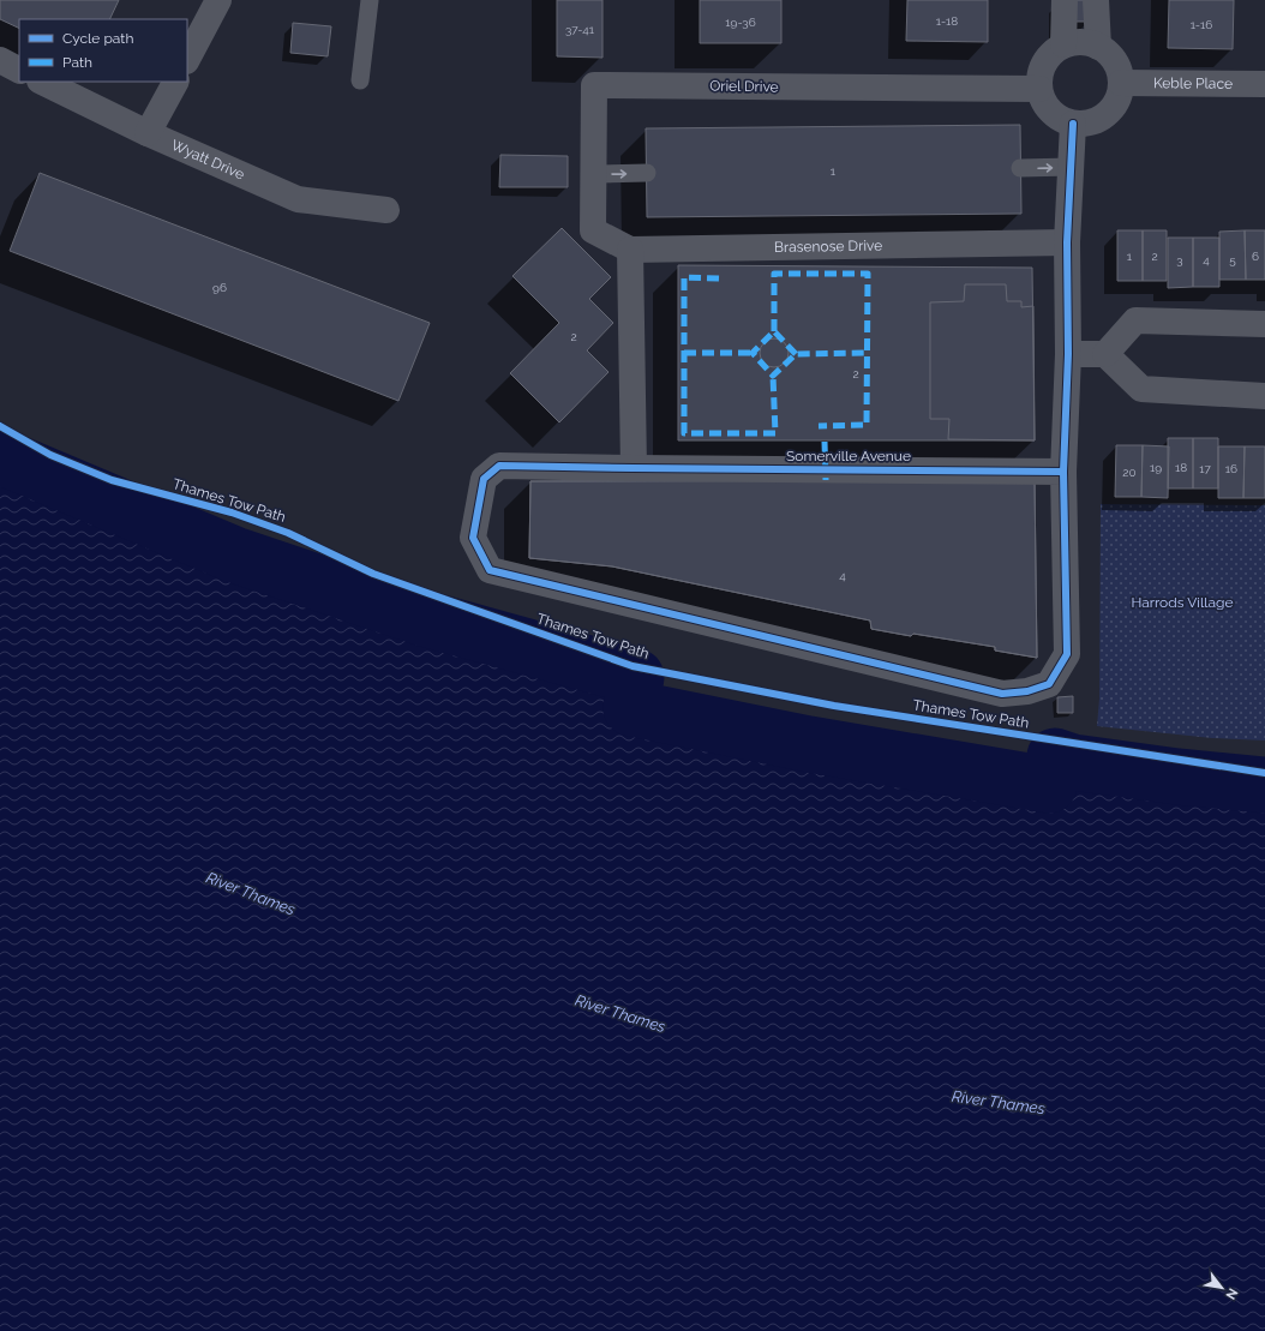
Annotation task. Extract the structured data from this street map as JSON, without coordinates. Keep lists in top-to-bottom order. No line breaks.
{"streets":{"street":["Keble Place","Oriel Drive","Wyatt Drive","Brasenose Drive","Somerville Avenue"],"cycle path":["Thames Tow Path"]},"crossings":[["Keble Place","Oriel Drive"],["Keble Place","Somerville Avenue"],["Oriel Drive","Brasenose Drive"],["Oriel Drive","Somerville Avenue"],["Brasenose Drive","Somerville Avenue"]],"water":["River Thames"],"parks":["Harrods Village"],"house_numbers":["1-18","19-36","1-16","37-41","1","1","2","6","3","4","5","96","2","2","19","18","17","16","20","4"],"legend":["Cycle path","Path"],"north":"bottom right"}
